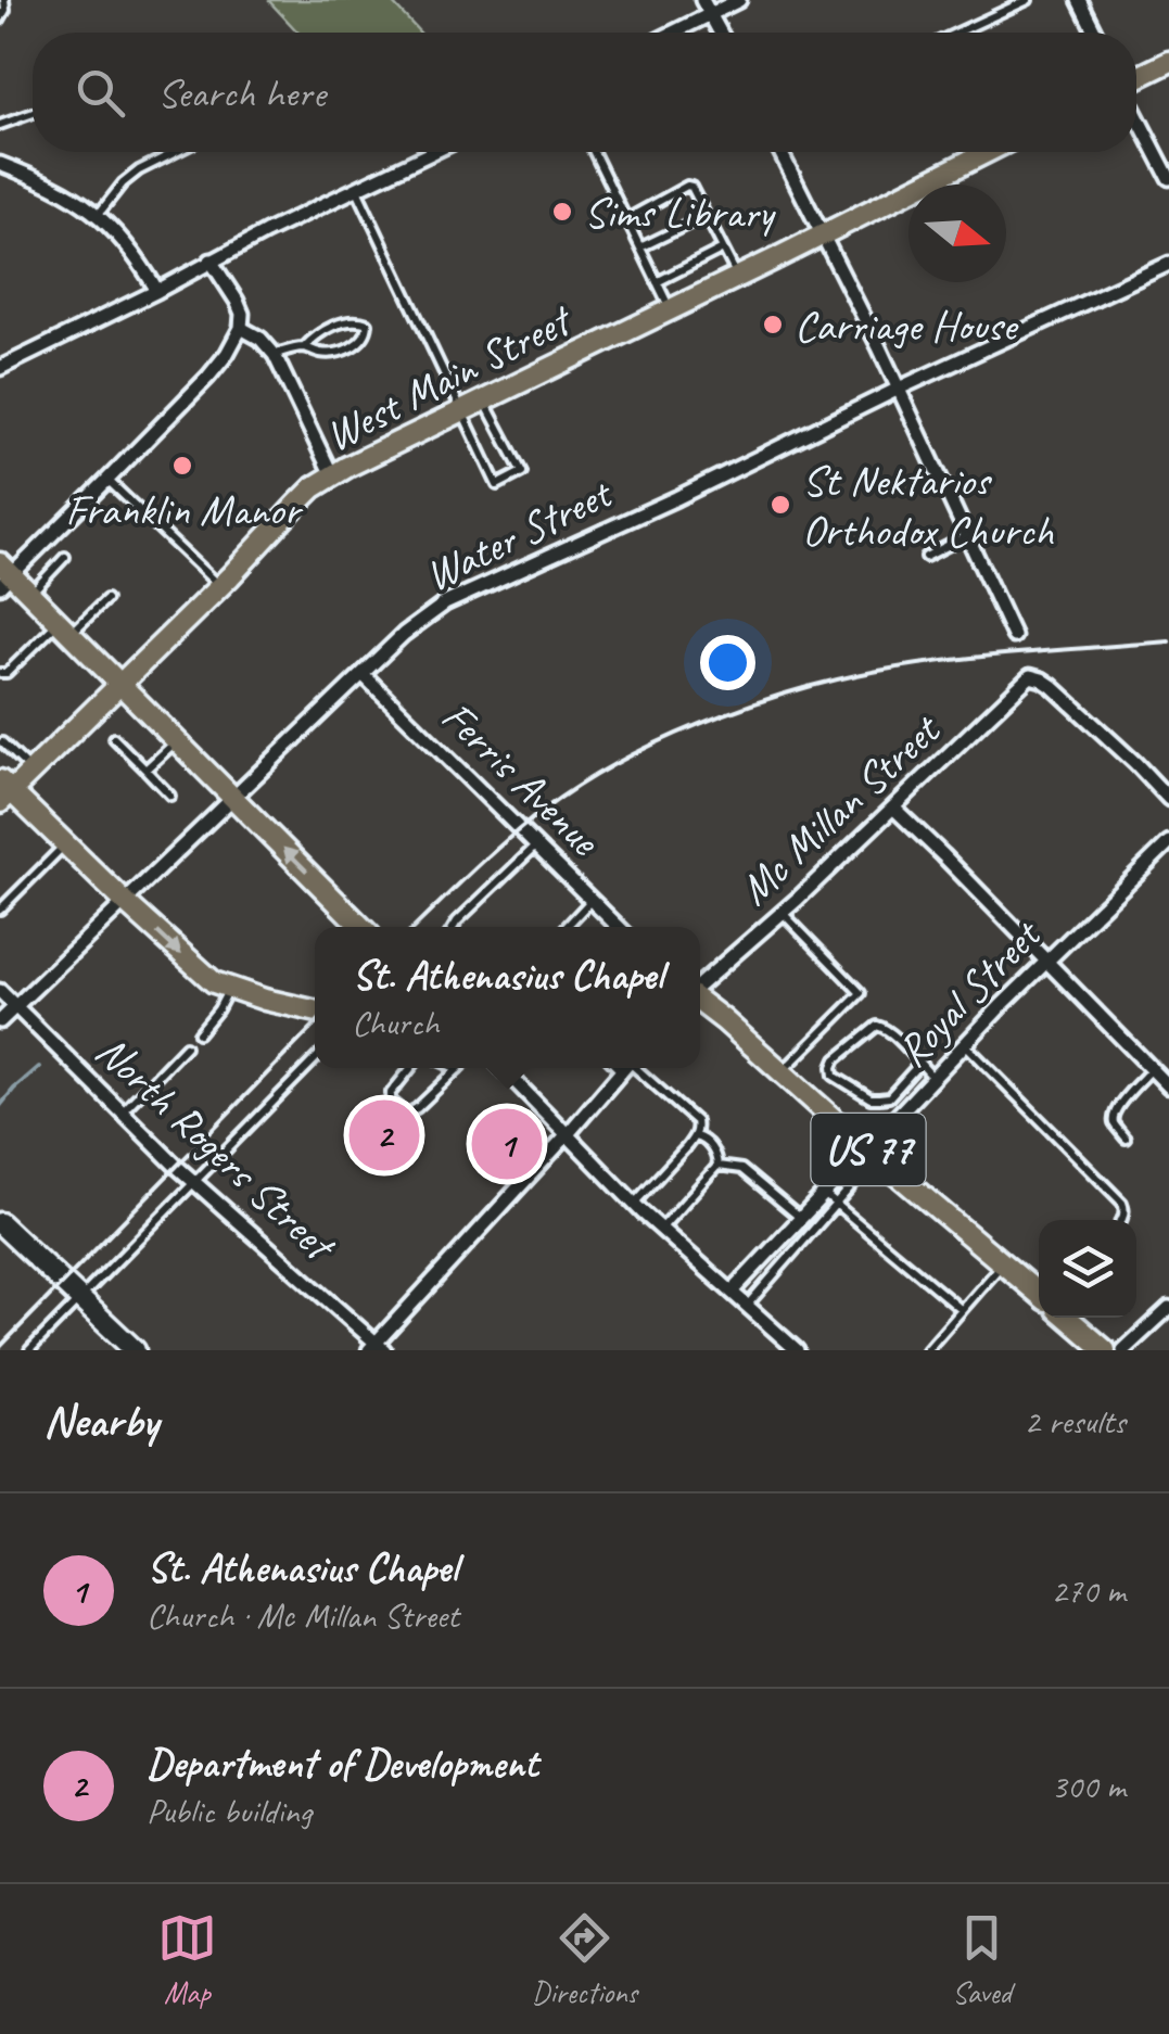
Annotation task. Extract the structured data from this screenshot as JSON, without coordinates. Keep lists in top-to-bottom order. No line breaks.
{"streets":{"main road":["West Main Street","US 77"],"street":["Water Street","Ferris Avenue","Mc Millan Street","Royal Street","North Rogers Street"]},"crossings":[["Water Street","Ferris Avenue"],["Water Street","North Rogers Street"],["Royal Street","US 77"]],"places":["Sims Library","Carriage House","Franklin Manor","St Nektarios Orthodox Church"],"north":"right","page":{"search":"Search here","popup":["St. Athenasius Chapel","Church"],"pins":["2","1"],"heading":["Nearby","2 results"],"list":[{"mark":"1","name":"St. Athenasius Chapel","note":"Church · Mc Millan Street","value":"270 m"},{"mark":"2","name":"Department of Development","note":"Public building","value":"300 m"}],"nav":["Map","Directions","Saved"]}}
